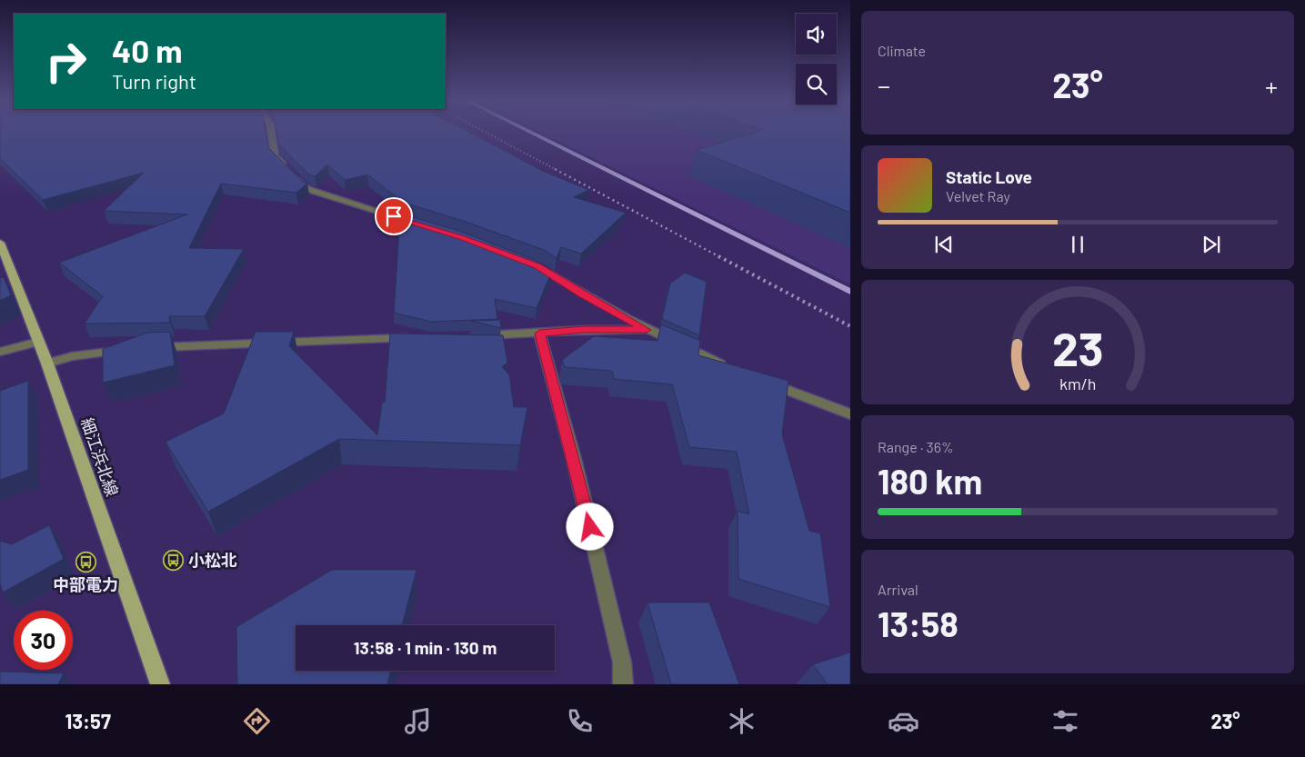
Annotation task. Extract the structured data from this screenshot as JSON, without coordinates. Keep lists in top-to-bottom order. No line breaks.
{"streets":{"main road":["細江浜北線"]},"places":{"bus stop":["小松北","中部電力"]},"page":{"tile":["Climate",["Range · 36%","180 km"],["Arrival","13:58"]],"turn":["40 m","Turn right"],"heat":["−","23°","+"],"song":["Static Love","Velvet Ray"],"limit":"30","trip":"13:58 · 1 min · 130 m","tabs":["13:57","23°"],"gauge":["23","km/h"]}}
